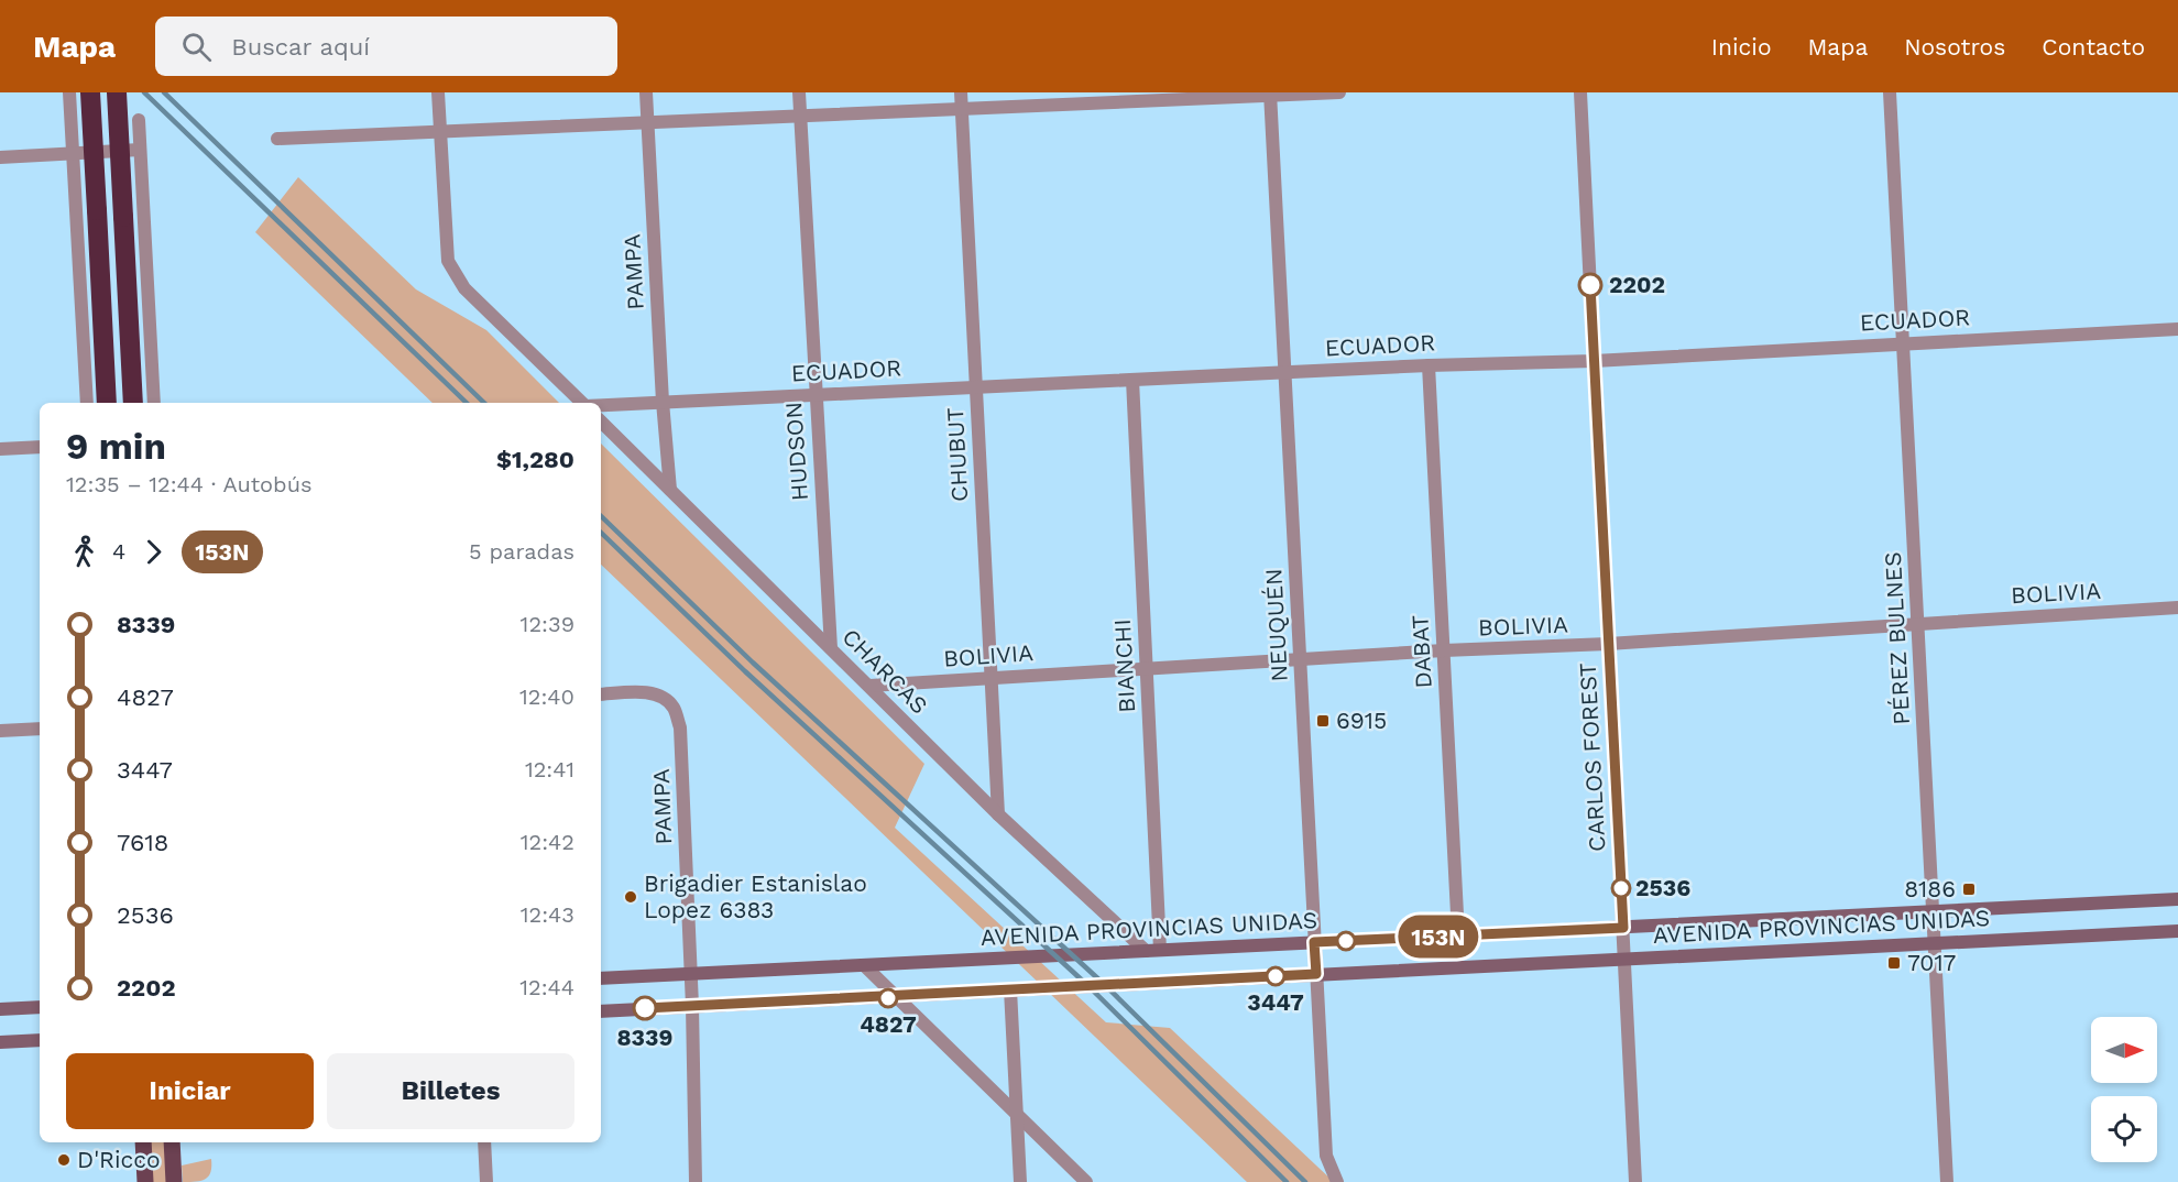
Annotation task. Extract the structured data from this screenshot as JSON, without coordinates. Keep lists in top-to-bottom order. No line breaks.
{"streets":{"main road":["AVENIDA PROVINCIAS UNIDAS"],"street":["PAMPA","ECUADOR","HUDSON","CHUBUT","BOLIVIA","NEUQUÉN","PÉREZ BULNES","DABAT","BIANCHI","CHARCAS","CARLOS FOREST"]},"crossings":[["PAMPA","ECUADOR"],["PAMPA","CHARCAS"],["PAMPA","AVENIDA PROVINCIAS UNIDAS"],["ECUADOR","HUDSON"],["ECUADOR","CHUBUT"],["ECUADOR","NEUQUÉN"],["ECUADOR","PÉREZ BULNES"],["ECUADOR","DABAT"],["ECUADOR","BIANCHI"],["ECUADOR","CARLOS FOREST"],["HUDSON","CHARCAS"],["CHUBUT","BOLIVIA"],["CHUBUT","CHARCAS"],["BOLIVIA","NEUQUÉN"],["BOLIVIA","PÉREZ BULNES"],["BOLIVIA","DABAT"],["BOLIVIA","BIANCHI"],["BOLIVIA","CHARCAS"],["BOLIVIA","CARLOS FOREST"],["NEUQUÉN","AVENIDA PROVINCIAS UNIDAS"],["PÉREZ BULNES","AVENIDA PROVINCIAS UNIDAS"],["DABAT","AVENIDA PROVINCIAS UNIDAS"],["BIANCHI","CHARCAS"],["BIANCHI","AVENIDA PROVINCIAS UNIDAS"],["CHARCAS","AVENIDA PROVINCIAS UNIDAS"],["CARLOS FOREST","AVENIDA PROVINCIAS UNIDAS"]],"places":{"other":["2202","2536","Brigadier Estanislao Lopez 6383","3447","4827","8339","D'Ricco"],"transit":["6915","8186","7017"]},"lines":["bus line 153N"],"north":"right","page":{"header":"Mapa","search":"Buscar aquí","nav":["Inicio","Mapa","Nosotros","Contacto"],"on_map":"153N","heading":["9 min","12:35 – 12:44 · Autobús","$1,280"],"legs":["4","153N","5 paradas"],"list":[{"name":"8339","value":"12:39"},{"name":"4827","value":"12:40"},{"name":"3447","value":"12:41"},{"name":"7618","value":"12:42"},{"name":"2536","value":"12:43"},{"name":"2202","value":"12:44"}],"buttons":["Iniciar","Billetes"]}}
